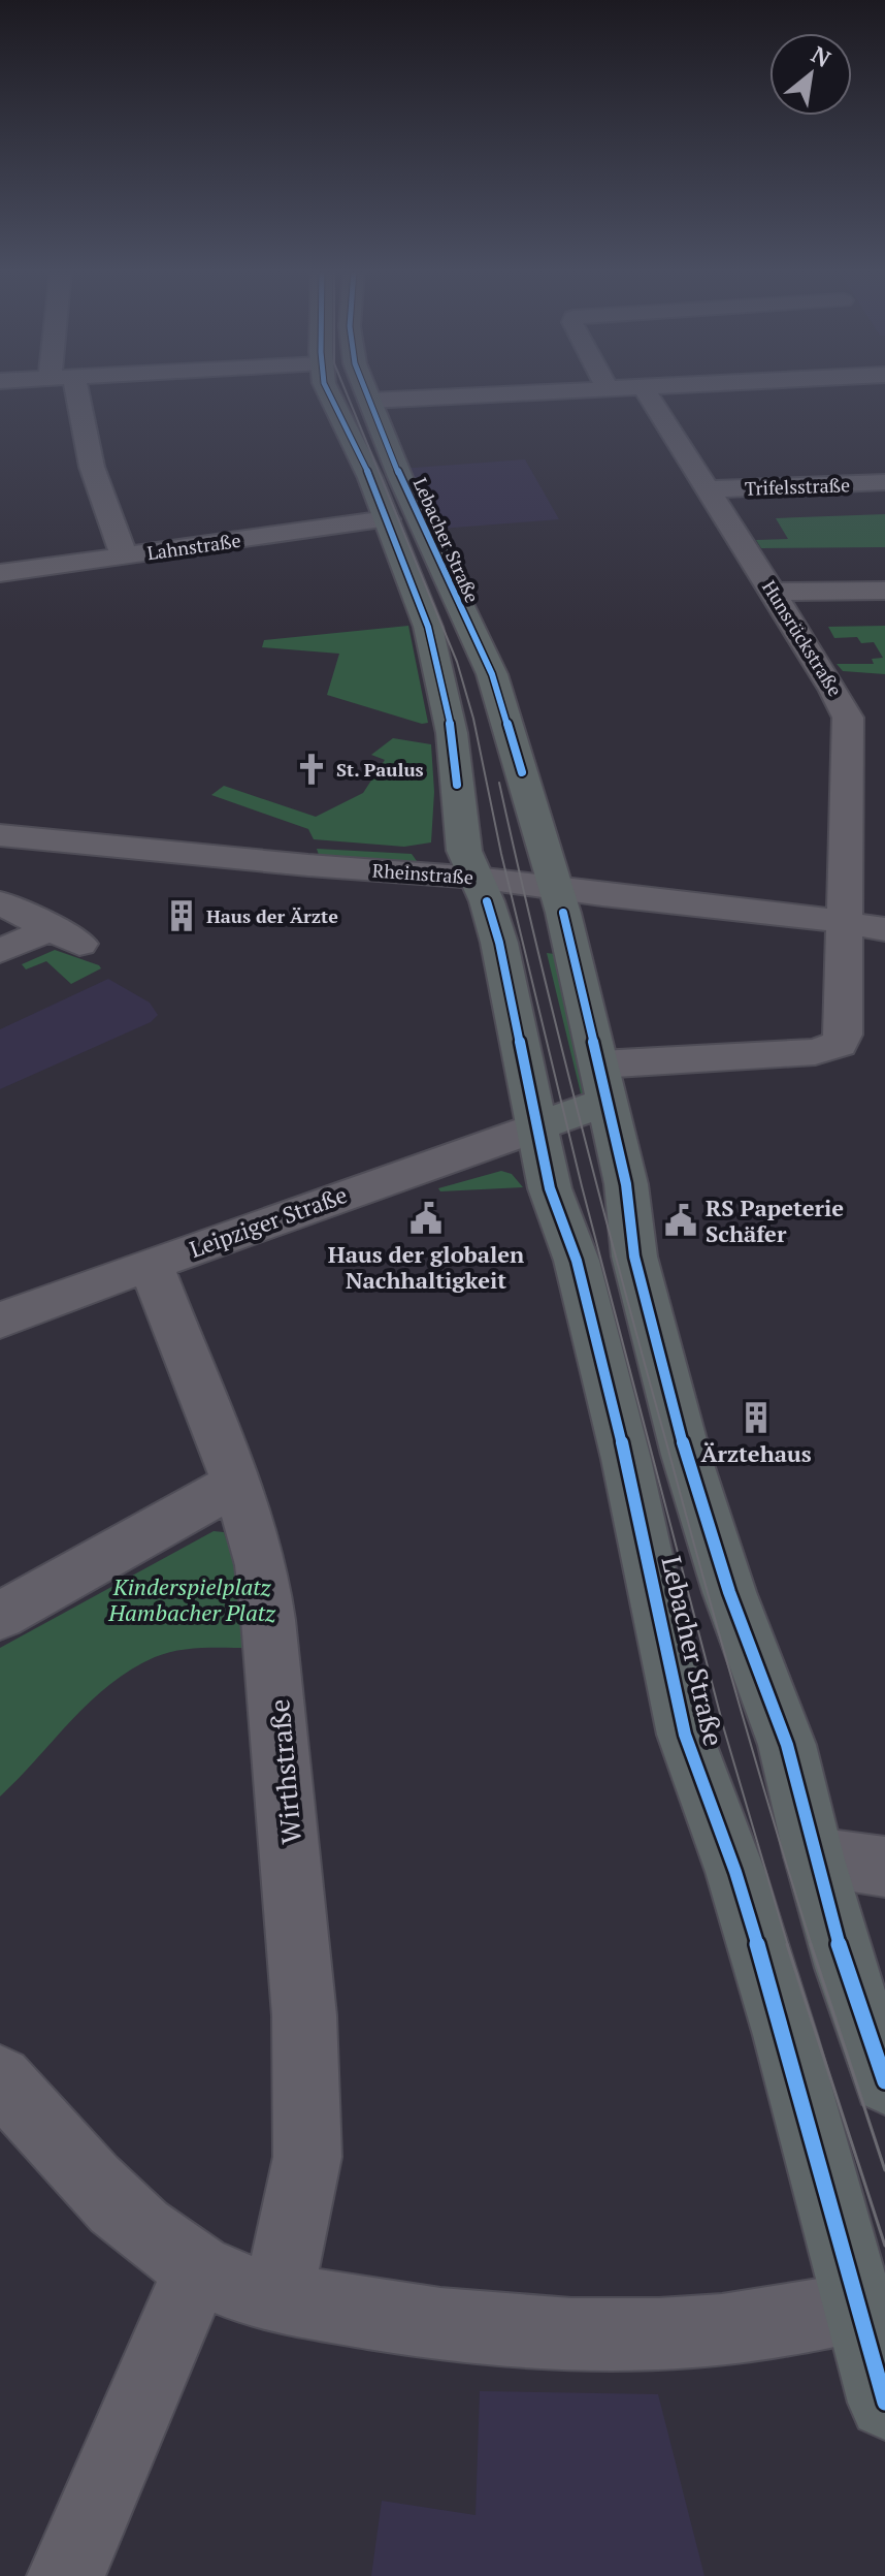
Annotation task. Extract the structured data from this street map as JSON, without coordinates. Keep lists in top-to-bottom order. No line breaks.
{"streets":{"main road":["Lebacher Straße"],"street":["Trifelsstraße","Lahnstraße","Hunsrückstraße","Rheinstraße","Leipziger Straße","Wirthstraße"]},"crossings":[["Trifelsstraße","Hunsrückstraße"],["Lebacher Straße","Lahnstraße"],["Lebacher Straße","Rheinstraße"],["Lebacher Straße","Leipziger Straße"],["Hunsrückstraße","Rheinstraße"],["Leipziger Straße","Wirthstraße"]],"parks":["Kinderspielplatz Hambacher Platz"],"places":{"church":["St. Paulus"],"building":["Haus der Ärzte","Ärztehaus"],"public building":["Haus der globalen Nachhaltigkeit","RS Papeterie Schäfer"]},"north":"top right"}
